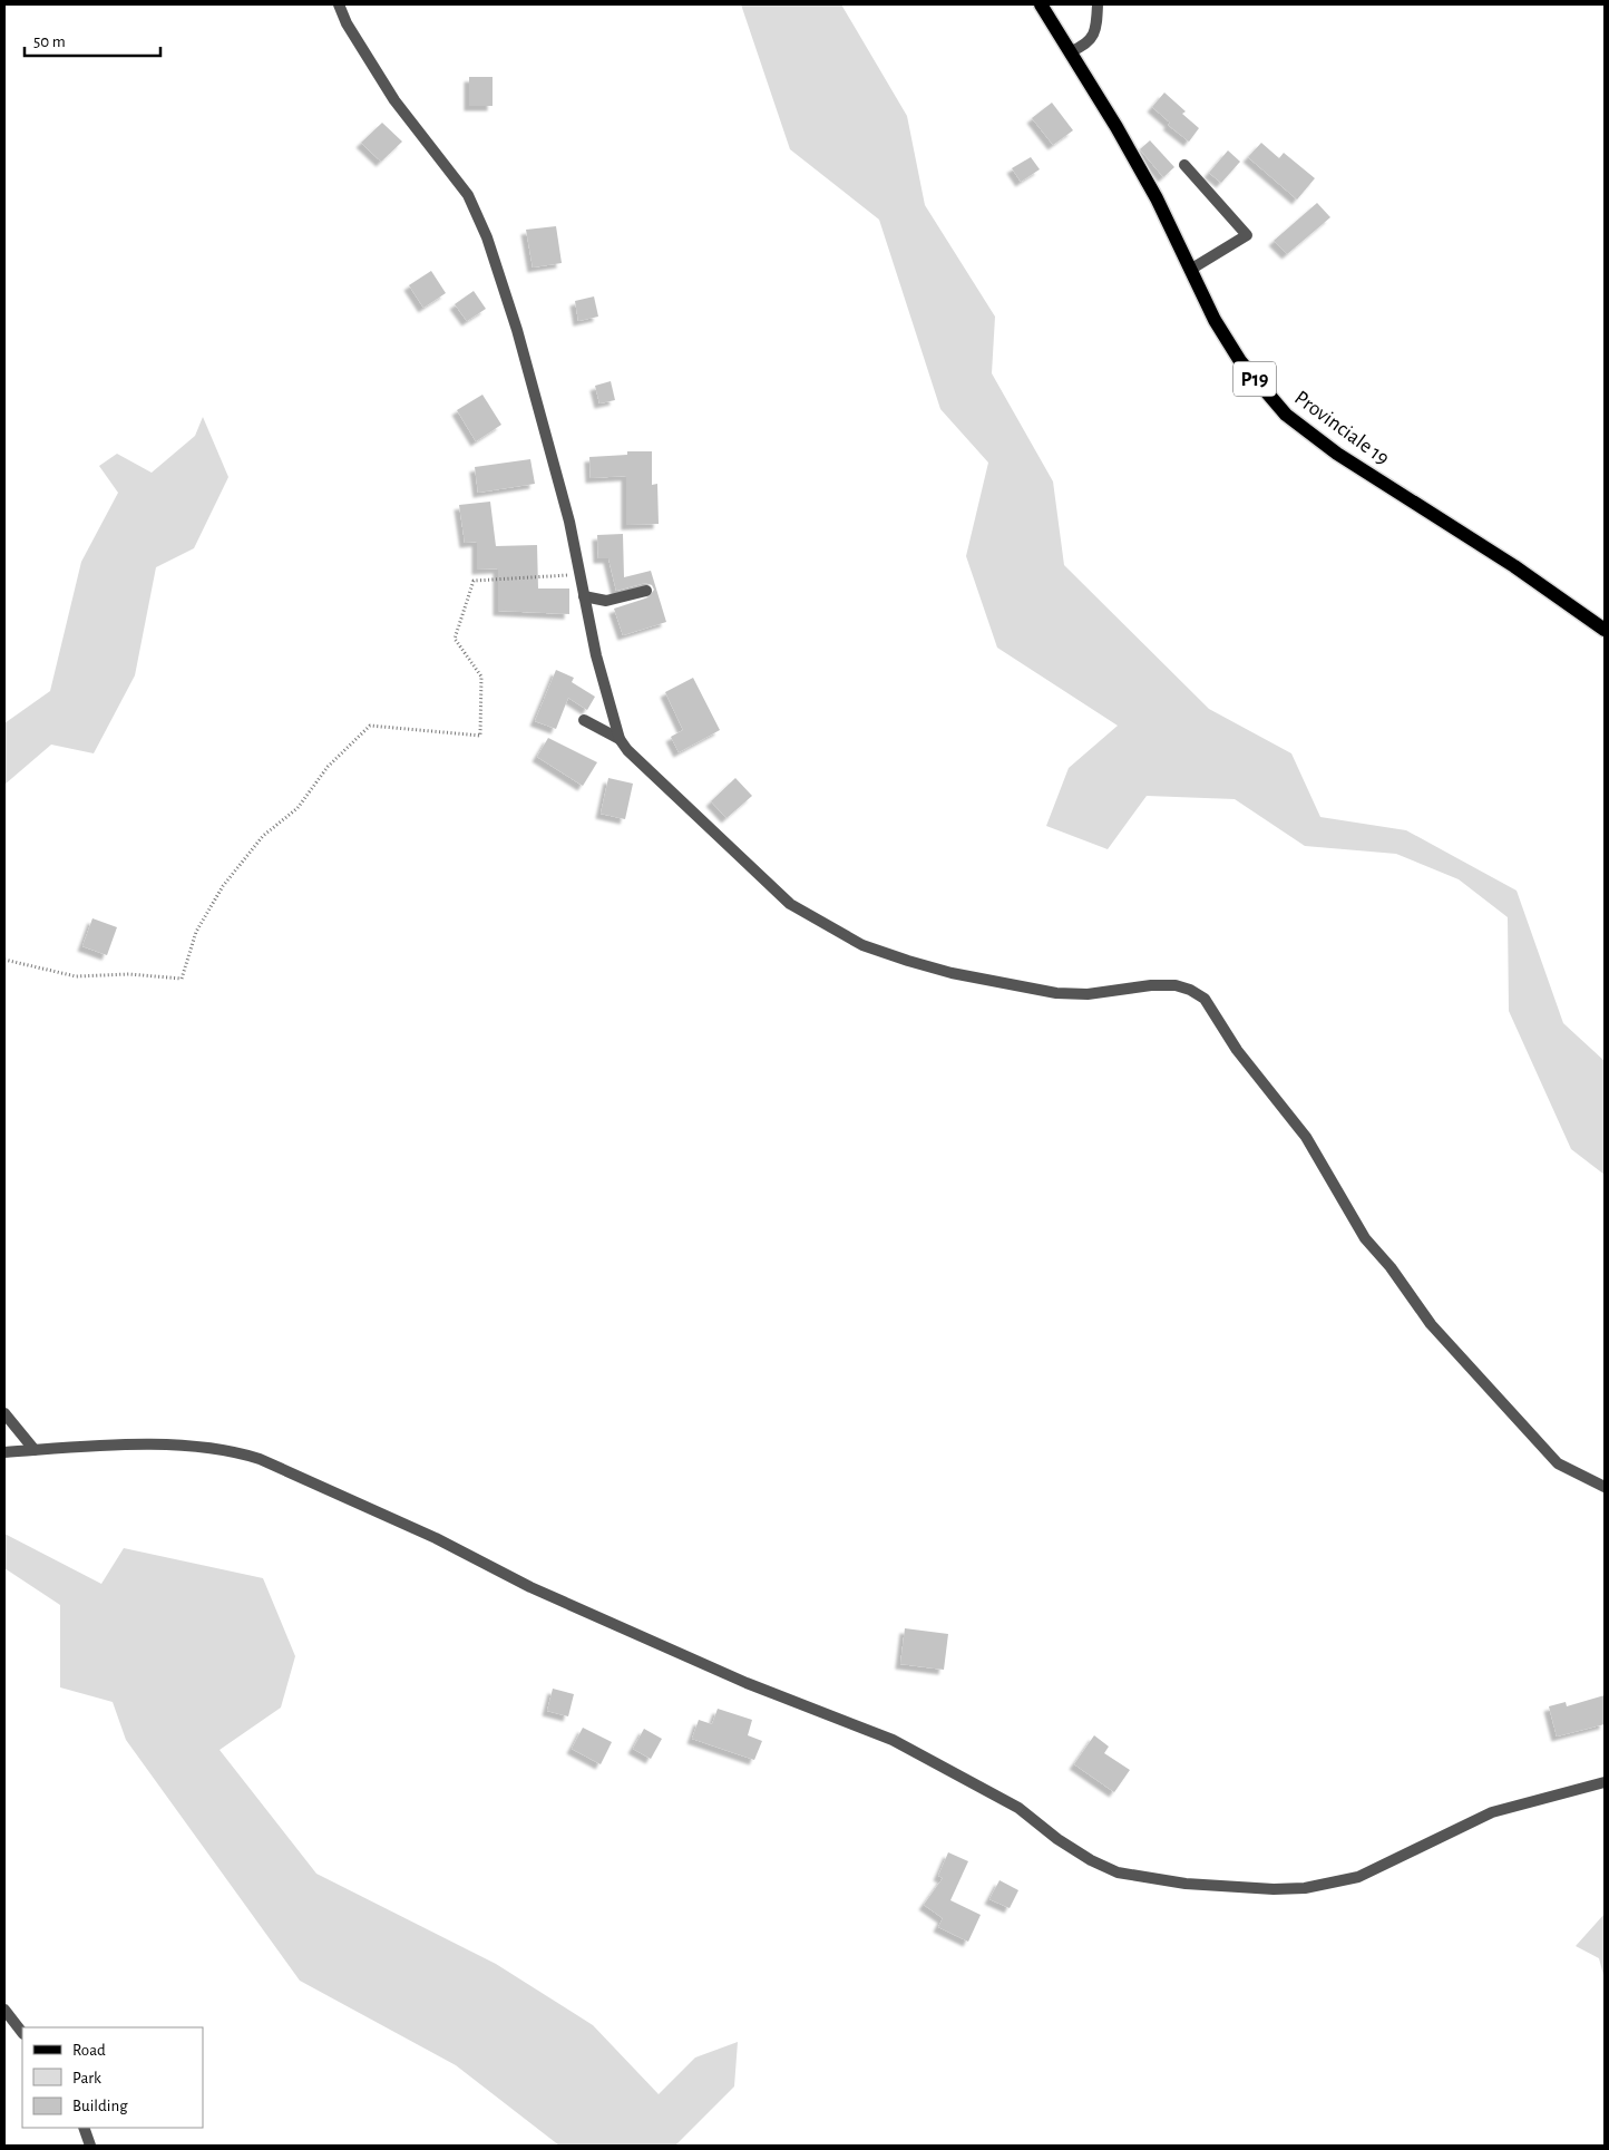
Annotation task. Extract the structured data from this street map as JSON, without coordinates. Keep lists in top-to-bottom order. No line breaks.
{"streets":{"main road":["P19","Provinciale 19"]},"legend":["Road","Park","Building"],"scale_bar":"50 m"}
